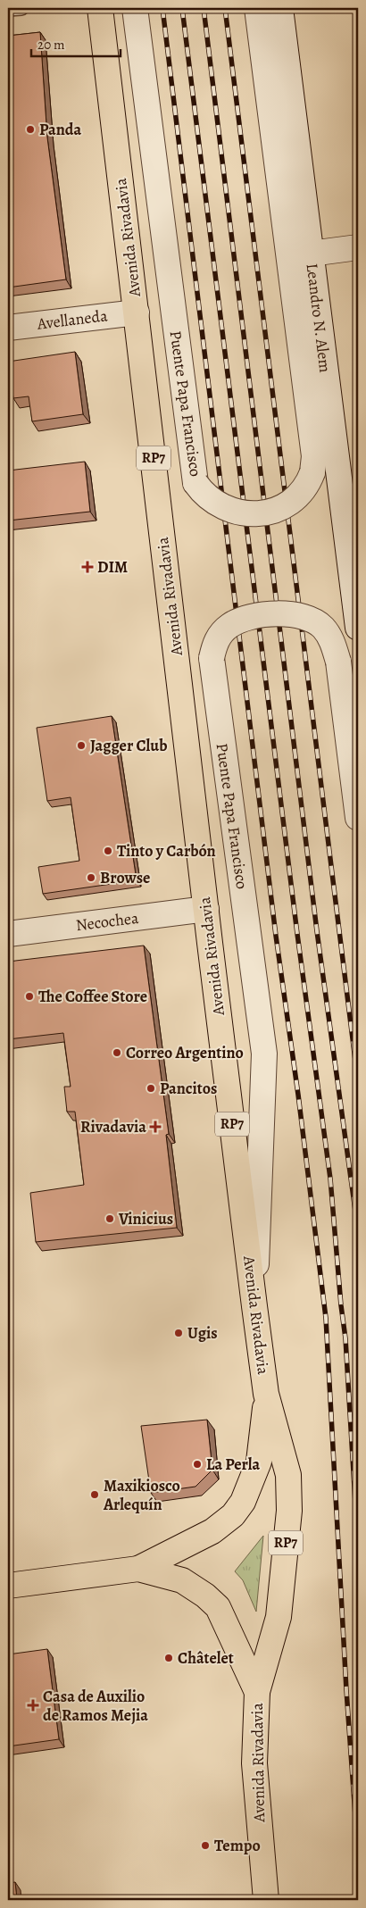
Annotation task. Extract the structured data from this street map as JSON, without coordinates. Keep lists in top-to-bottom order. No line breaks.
{"streets":{"main road":["Avenida Rivadavia","RP7"],"street":["Leandro N. Alem","Avellaneda","Puente Papa Francisco","Necochea"]},"crossings":[["Avenida Rivadavia","Avellaneda"],["Avenida Rivadavia","Puente Papa Francisco"],["Avenida Rivadavia","Necochea"]],"places":{"other":["Panda","Jagger Club","Tinto y Carbón","Browse","The Coffee Store","Correo Argentino","Pancitos","Vinicius","Ugis","La Perla","Maxikiosco Arlequín","Châtelet","Tempo"],"health":["DIM","Rivadavia","Casa de Auxilio de Ramos Mejia"]},"scale_bar":"20 m"}
